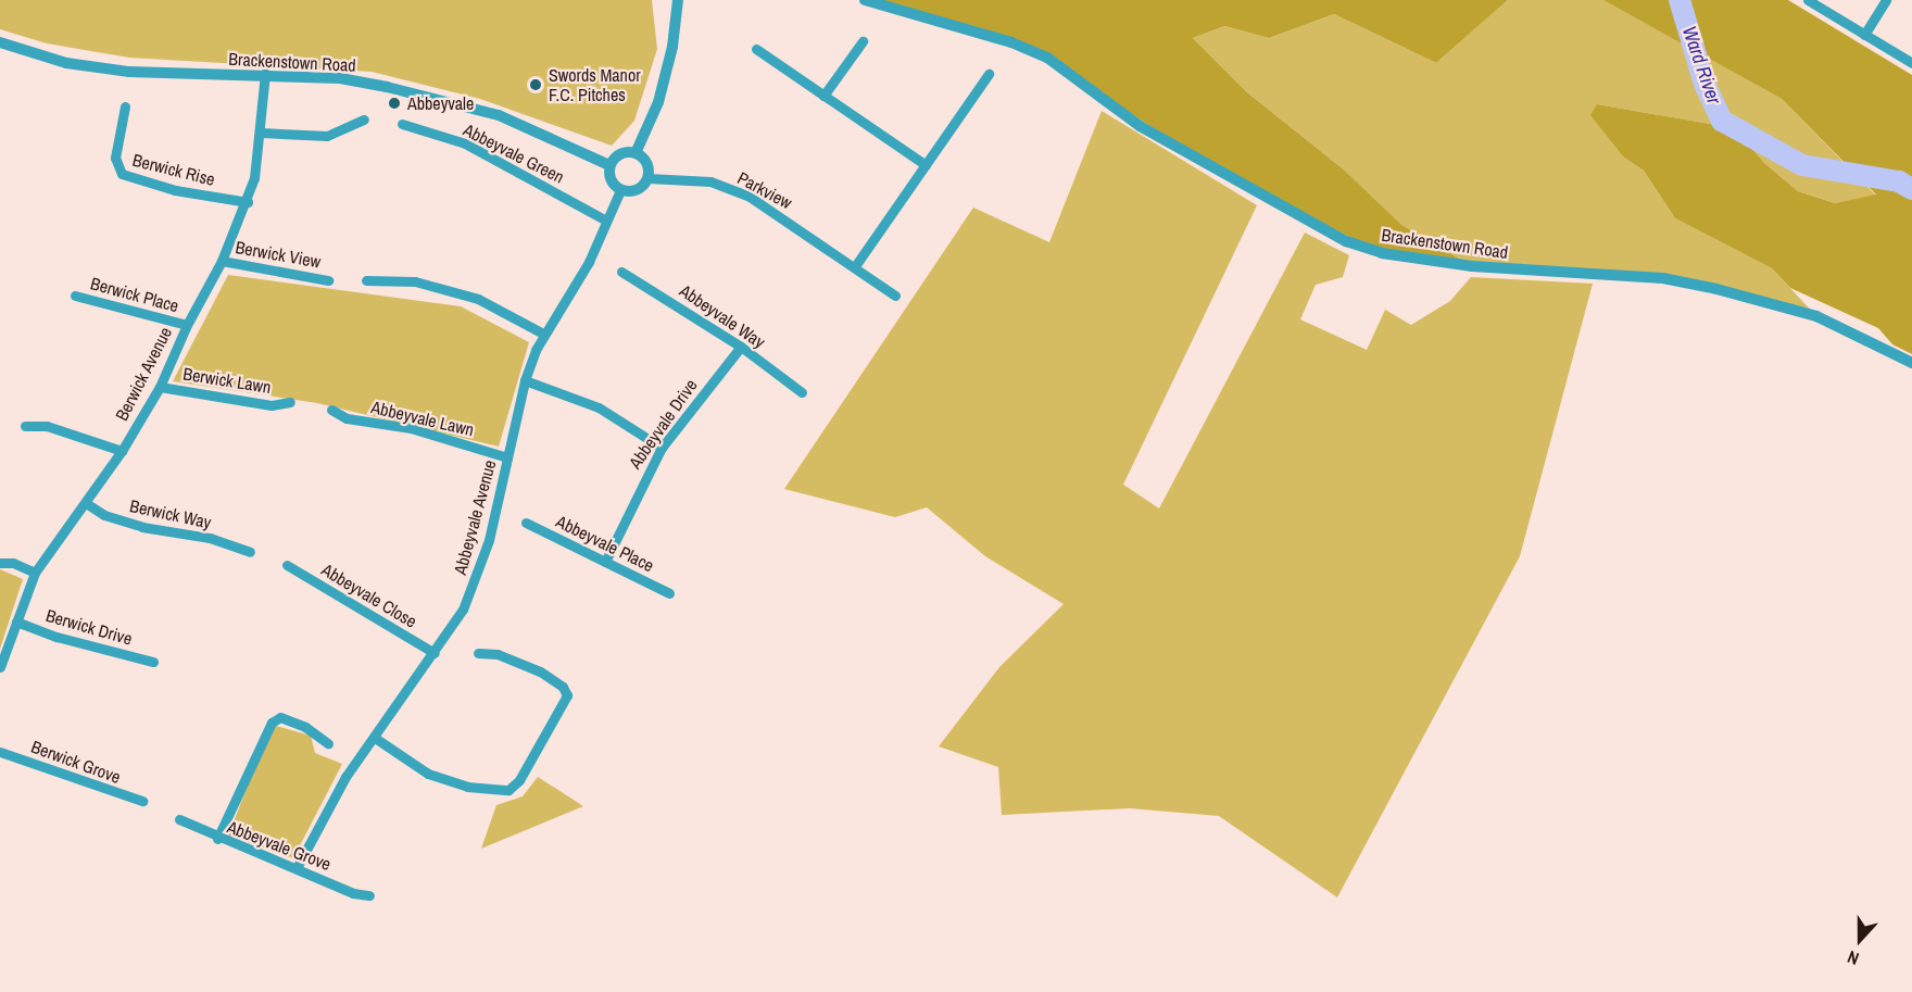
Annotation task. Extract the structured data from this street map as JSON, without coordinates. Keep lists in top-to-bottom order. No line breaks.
{"streets":{"street":["Brackenstown Road","Abbeyvale Green","Berwick Rise","Parkview","Berwick View","Berwick Place","Abbeyvale Way","Berwick Avenue","Berwick Lawn","Abbeyvale Lawn","Abbeyvale Drive","Berwick Way","Abbeyvale Avenue","Abbeyvale Place","Abbeyvale Close","Berwick Drive","Berwick Grove","Abbeyvale Grove"]},"crossings":[["Brackenstown Road","Parkview"],["Brackenstown Road","Berwick Avenue"],["Brackenstown Road","Abbeyvale Avenue"],["Abbeyvale Green","Abbeyvale Avenue"],["Berwick Rise","Berwick Avenue"],["Parkview","Abbeyvale Avenue"],["Berwick View","Berwick Avenue"],["Berwick Place","Berwick Avenue"],["Abbeyvale Way","Abbeyvale Drive"],["Berwick Avenue","Berwick Lawn"],["Berwick Avenue","Berwick Way"],["Berwick Avenue","Berwick Drive"],["Abbeyvale Lawn","Abbeyvale Avenue"],["Abbeyvale Drive","Abbeyvale Place"],["Abbeyvale Avenue","Abbeyvale Close"],["Abbeyvale Avenue","Abbeyvale Grove"]],"water":["Ward River"],"places":["Swords Manor F.C. Pitches","Abbeyvale"],"north":"bottom"}
